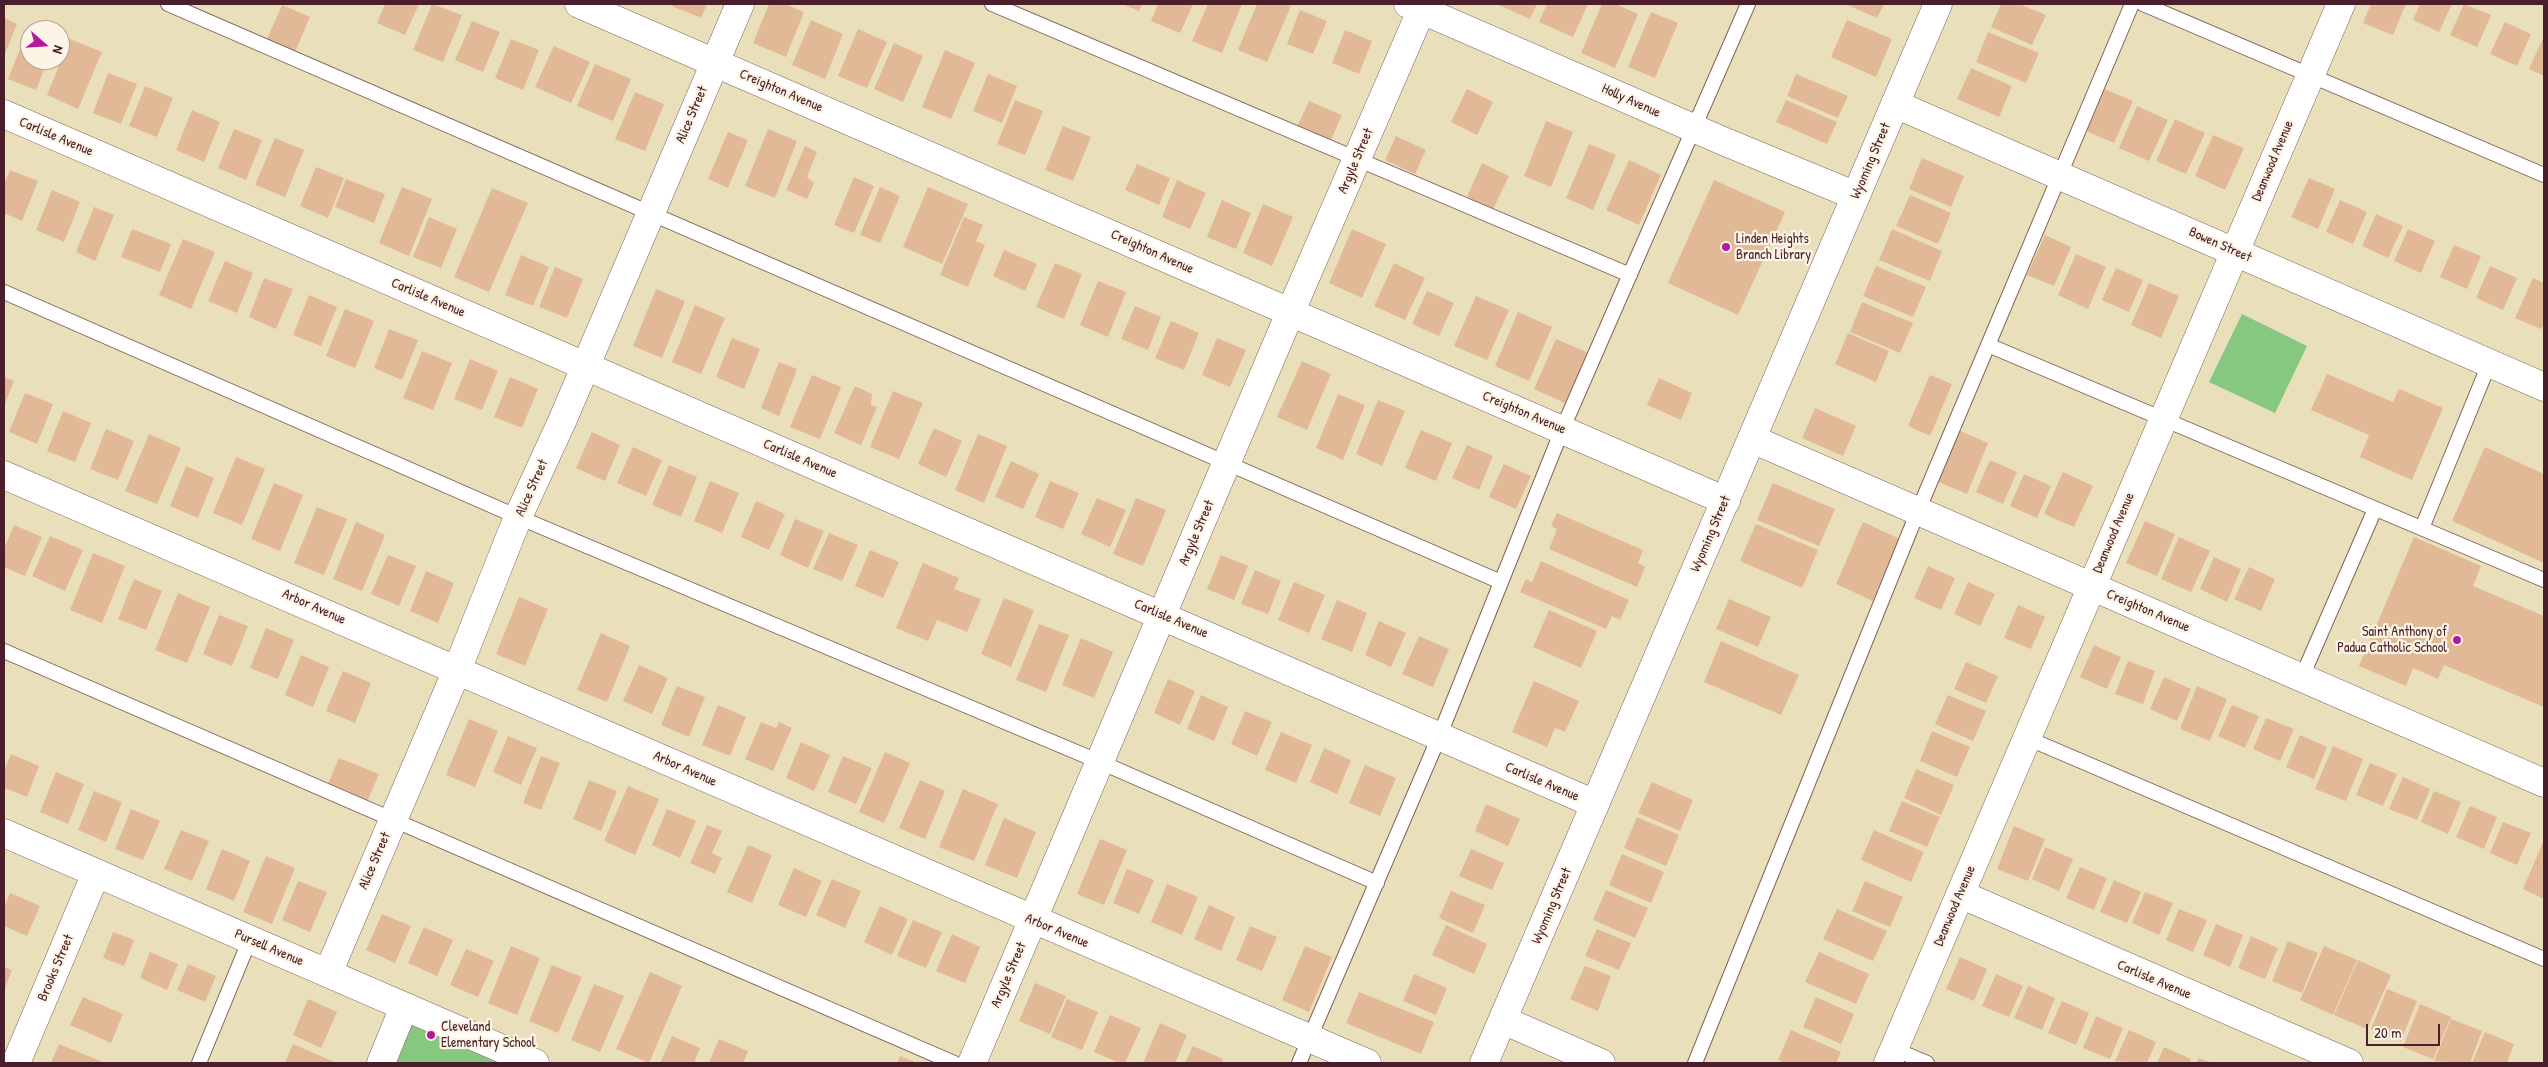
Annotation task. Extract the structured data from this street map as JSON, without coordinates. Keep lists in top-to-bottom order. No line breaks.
{"streets":{"street":["Creighton Avenue","Holly Avenue","Alice Street","Carlisle Avenue","Argyle Street","Wyoming Street","Deanwood Avenue","Bowen Street","Arbor Avenue","Pursell Avenue","Brooks Street"]},"crossings":[["Creighton Avenue","Alice Street"],["Creighton Avenue","Argyle Street"],["Creighton Avenue","Wyoming Street"],["Creighton Avenue","Deanwood Avenue"],["Holly Avenue","Argyle Street"],["Holly Avenue","Wyoming Street"],["Alice Street","Carlisle Avenue"],["Alice Street","Arbor Avenue"],["Alice Street","Pursell Avenue"],["Carlisle Avenue","Argyle Street"],["Carlisle Avenue","Wyoming Street"],["Carlisle Avenue","Deanwood Avenue"],["Argyle Street","Arbor Avenue"],["Wyoming Street","Bowen Street"],["Deanwood Avenue","Bowen Street"],["Pursell Avenue","Brooks Street"]],"places":["Linden Heights Branch Library","Saint Anthony of Padua Catholic School","Cleveland Elementary School"],"scale_bar":"20 m","north":"right"}
